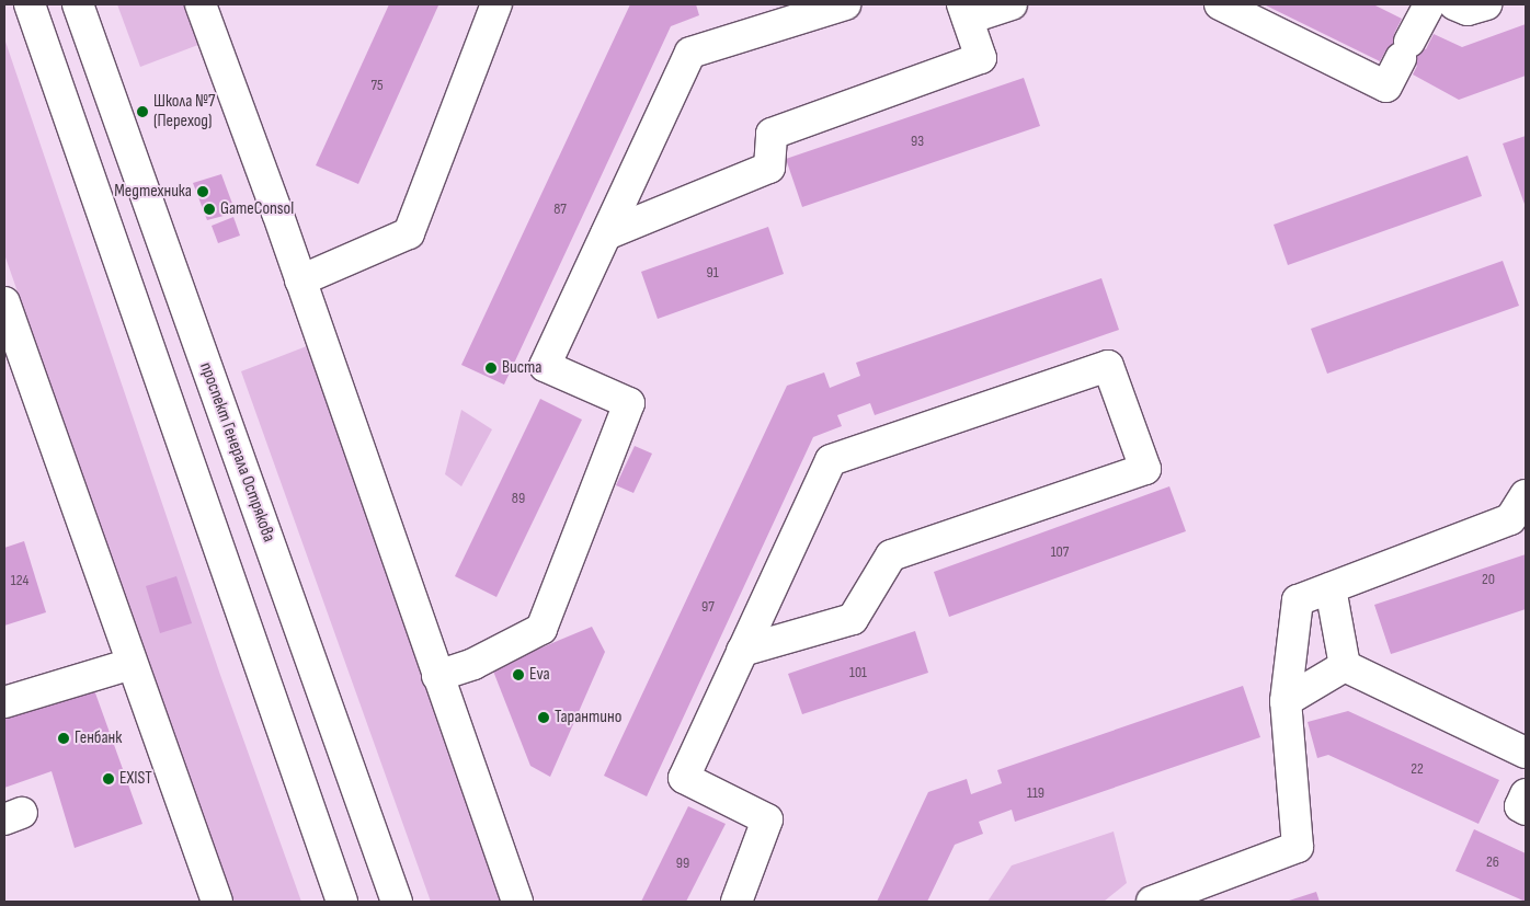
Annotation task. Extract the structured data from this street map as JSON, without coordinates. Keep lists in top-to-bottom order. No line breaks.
{"streets":{"main road":["проспект Генерала Острякова"]},"places":["Школа №7 (Переход)","Медтехника","GameConsol","Виста","Eva","Тарантино","Генбанк","EXIST"],"house_numbers":["75","93","87","91","89","107","20","124","97","101","22","119","26","99"]}
